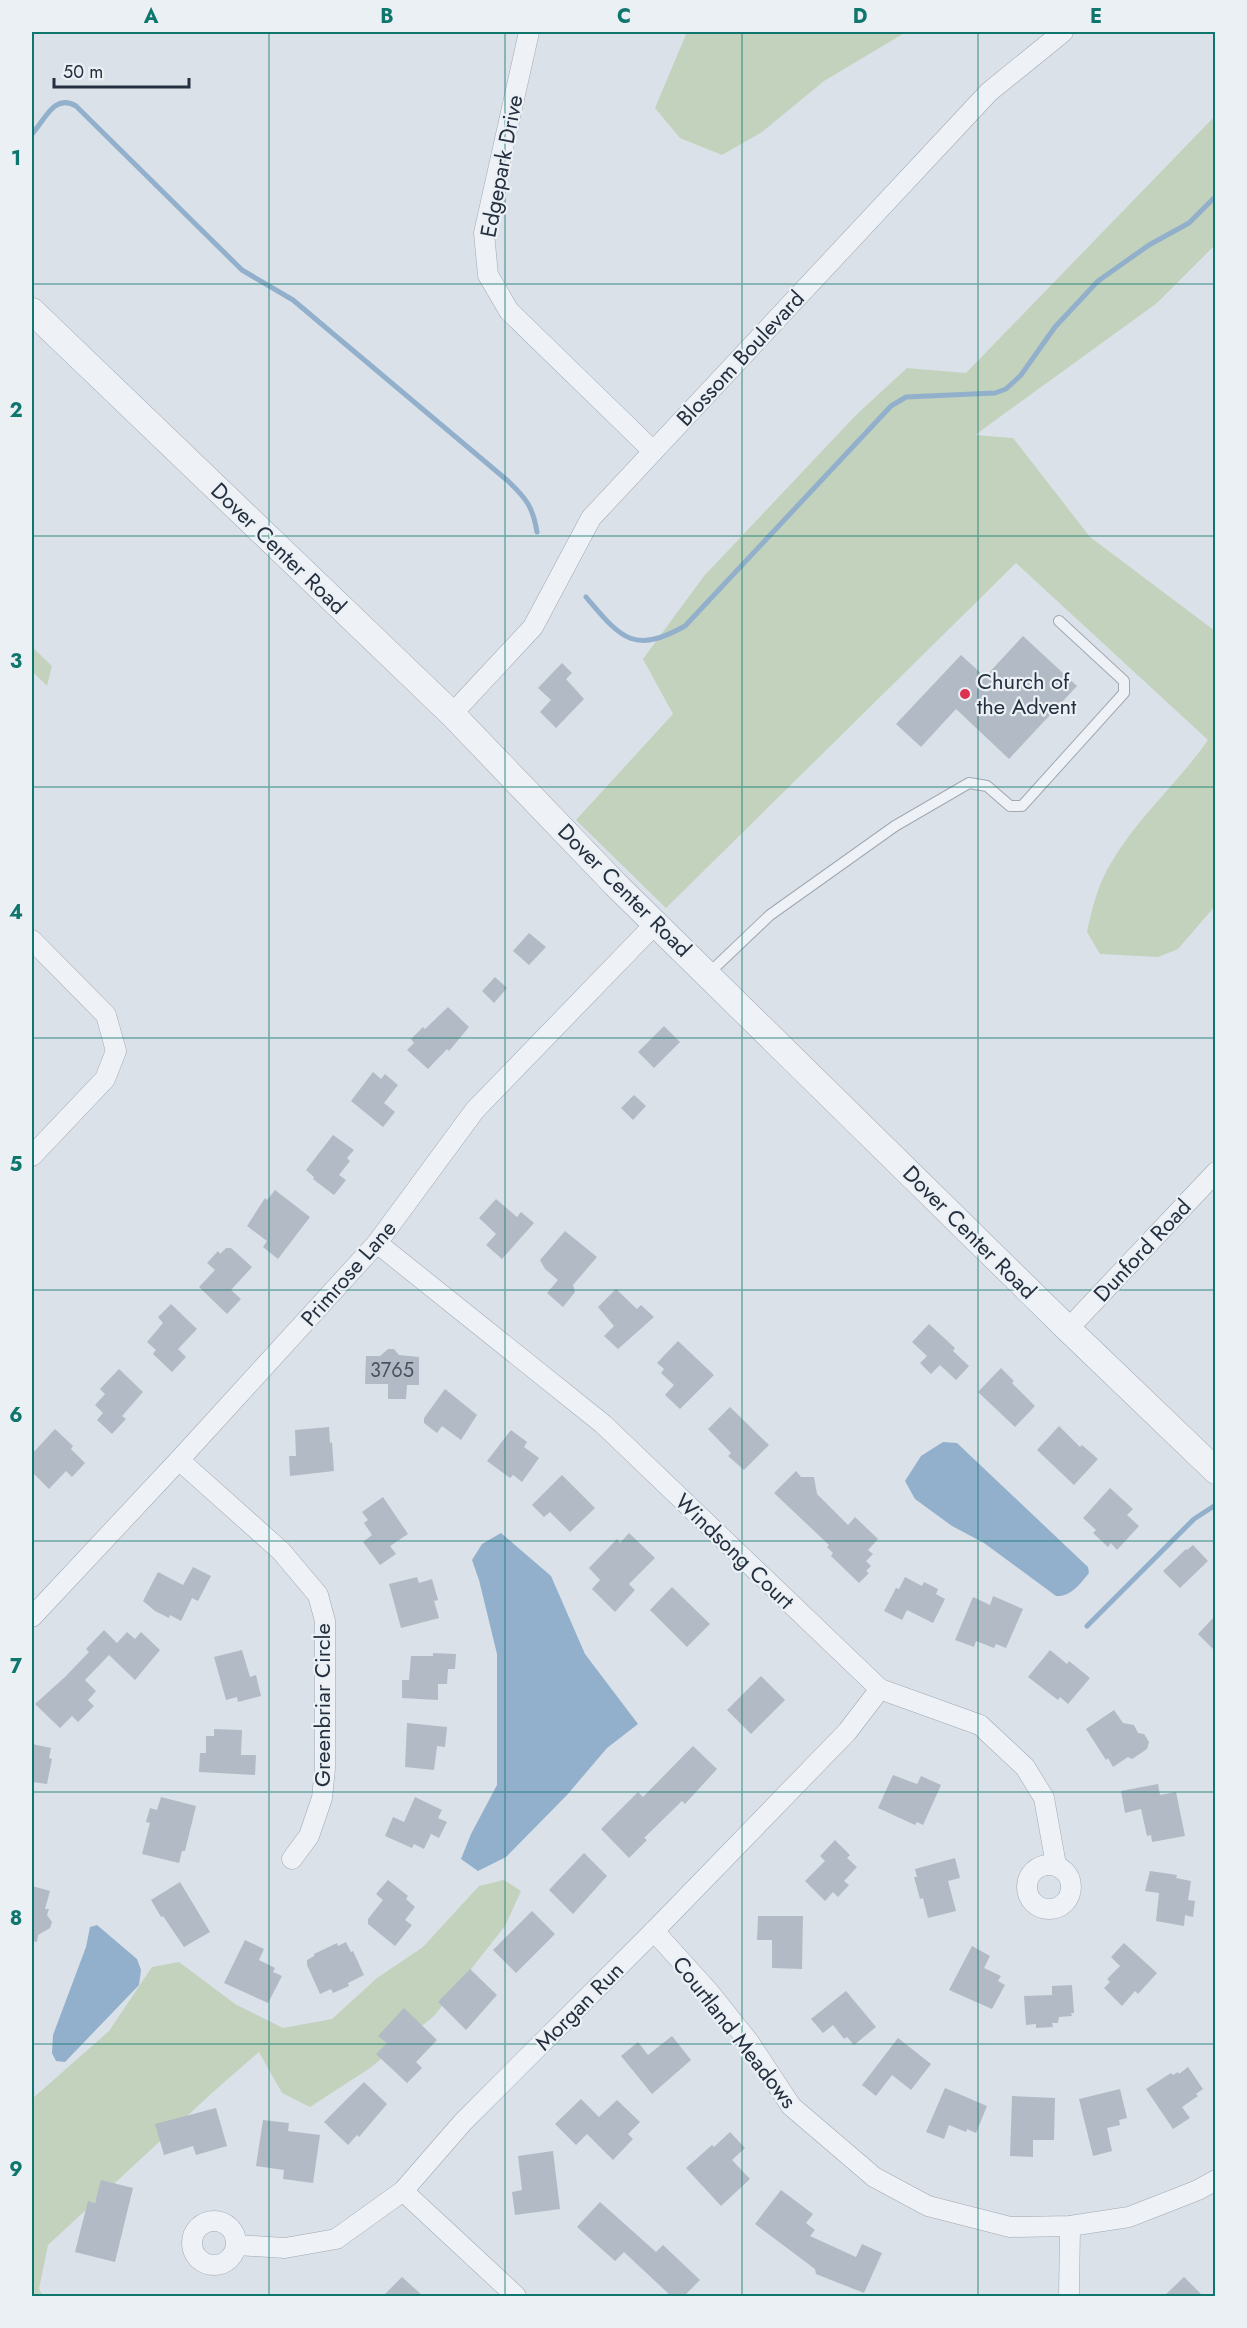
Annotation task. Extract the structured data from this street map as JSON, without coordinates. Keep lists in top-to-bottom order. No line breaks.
{"streets":{"street":["Edgepark Drive","Blossom Boulevard","Dover Center Road","Dunford Road","Primrose Lane","Windsong Court","Greenbriar Circle","Morgan Run","Courtland Meadows"]},"crossings":[["Edgepark Drive","Blossom Boulevard"],["Blossom Boulevard","Dover Center Road"],["Dover Center Road","Dunford Road"],["Dover Center Road","Primrose Lane"],["Primrose Lane","Windsong Court"],["Primrose Lane","Greenbriar Circle"],["Windsong Court","Morgan Run"],["Morgan Run","Courtland Meadows"]],"places":["Church of the Advent"],"house_numbers":["3765"],"scale_bar":"50 m","grid":{"columns":["A","B","C","D","E"],"rows":["1","2","3","4","5","6","7","8","9"]}}
